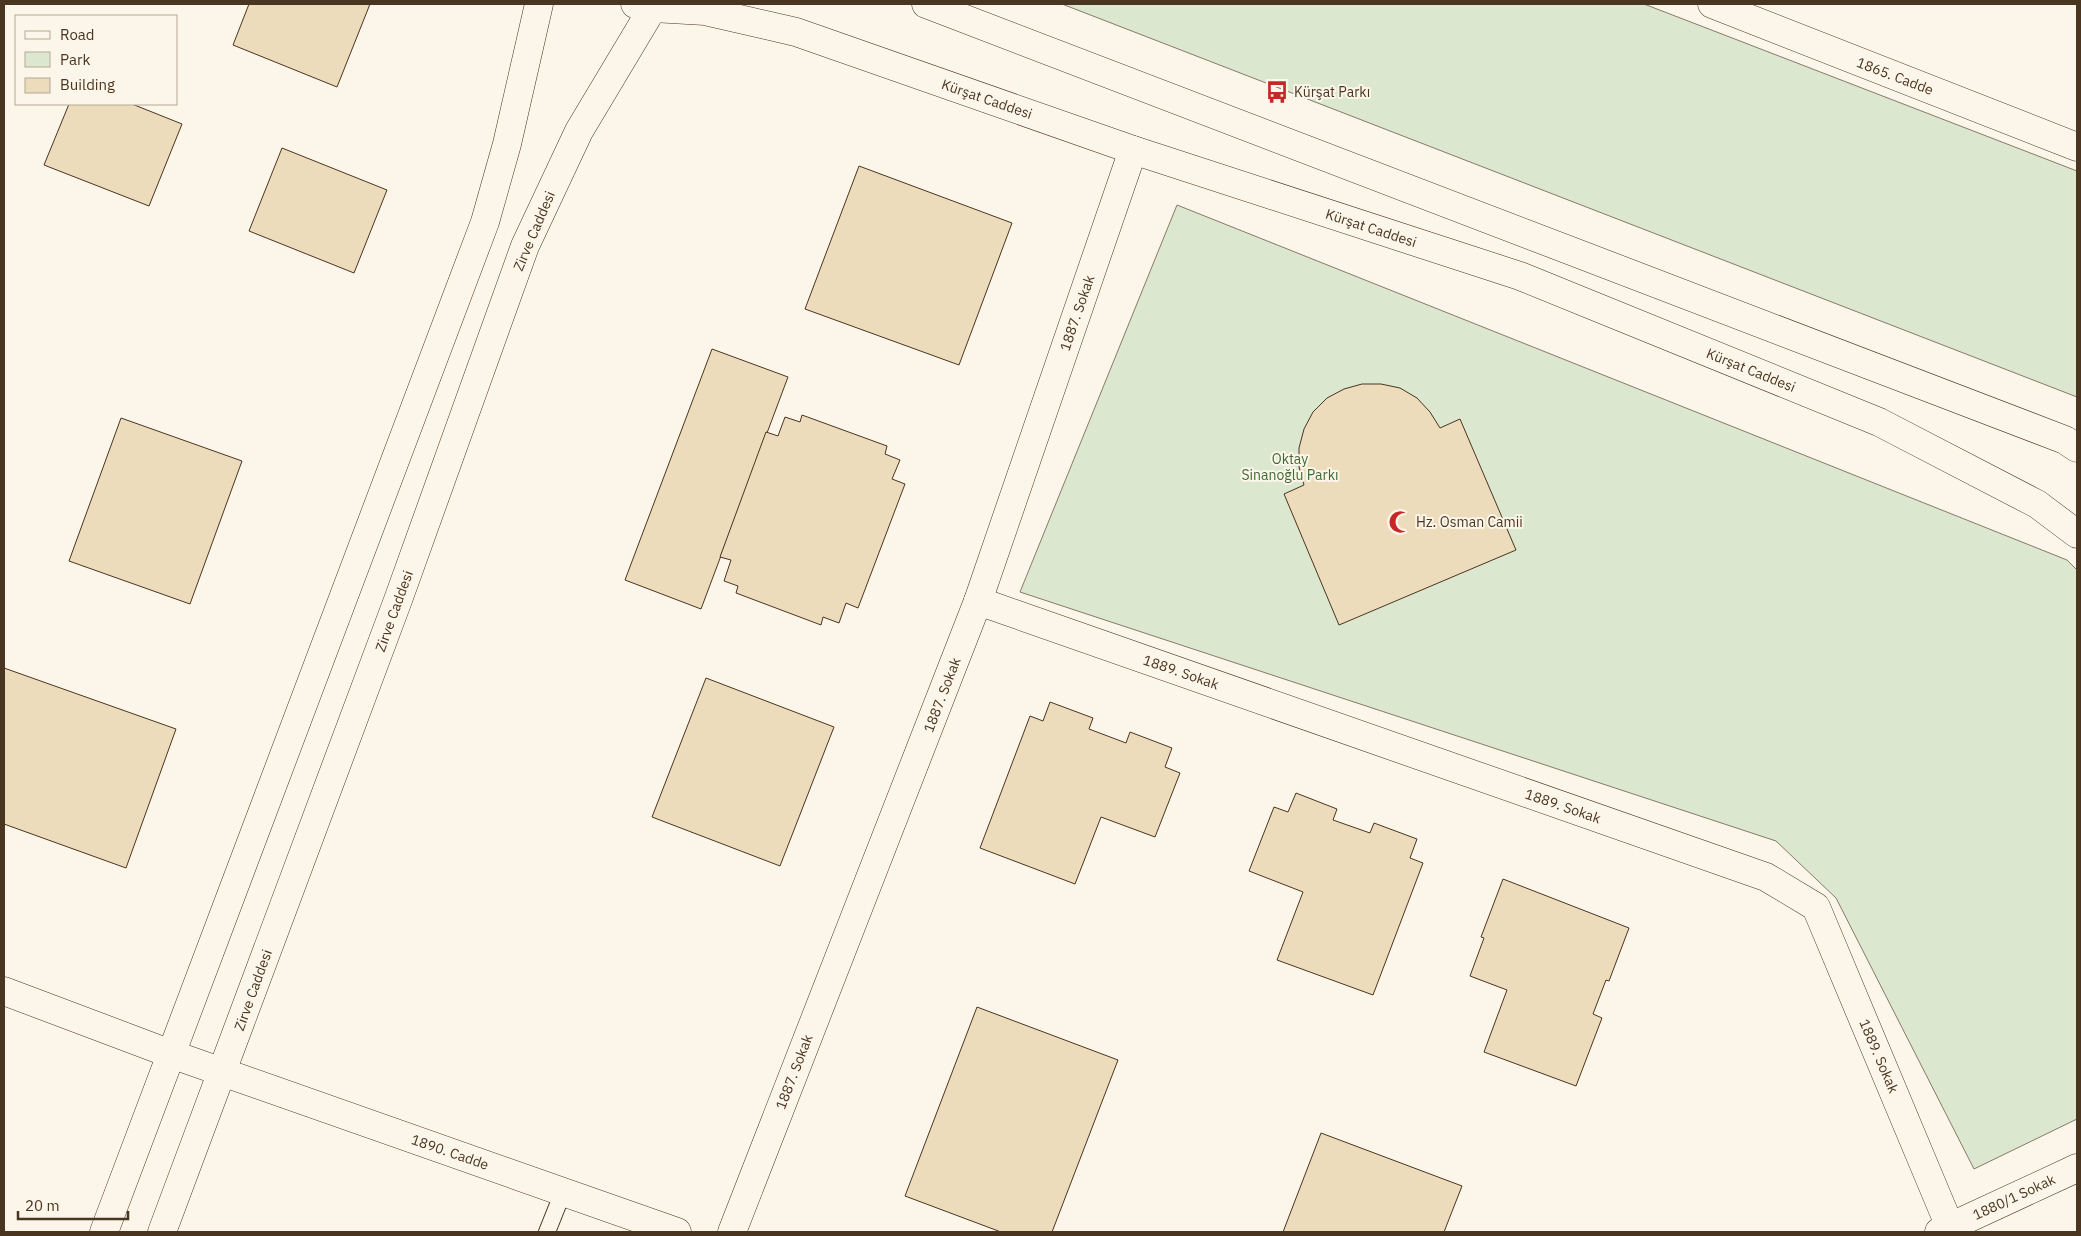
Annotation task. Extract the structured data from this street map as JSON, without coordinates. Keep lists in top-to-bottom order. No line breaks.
{"streets":{"street":["1865. Cadde","Kürşat Caddesi","Zirve Caddesi","1887. Sokak","1889. Sokak","1890. Cadde","1880/1 Sokak"]},"crossings":[["Kürşat Caddesi","Zirve Caddesi"],["Kürşat Caddesi","1887. Sokak"],["Zirve Caddesi","1890. Cadde"],["1887. Sokak","1889. Sokak"],["1889. Sokak","1880/1 Sokak"]],"parks":["Oktay Sinanoğlu Parkı"],"places":{"bus stop":["Kürşat Parkı"],"mosque":["Hz. Osman Camii"]},"legend":["Road","Park","Building"],"scale_bar":"20 m"}
